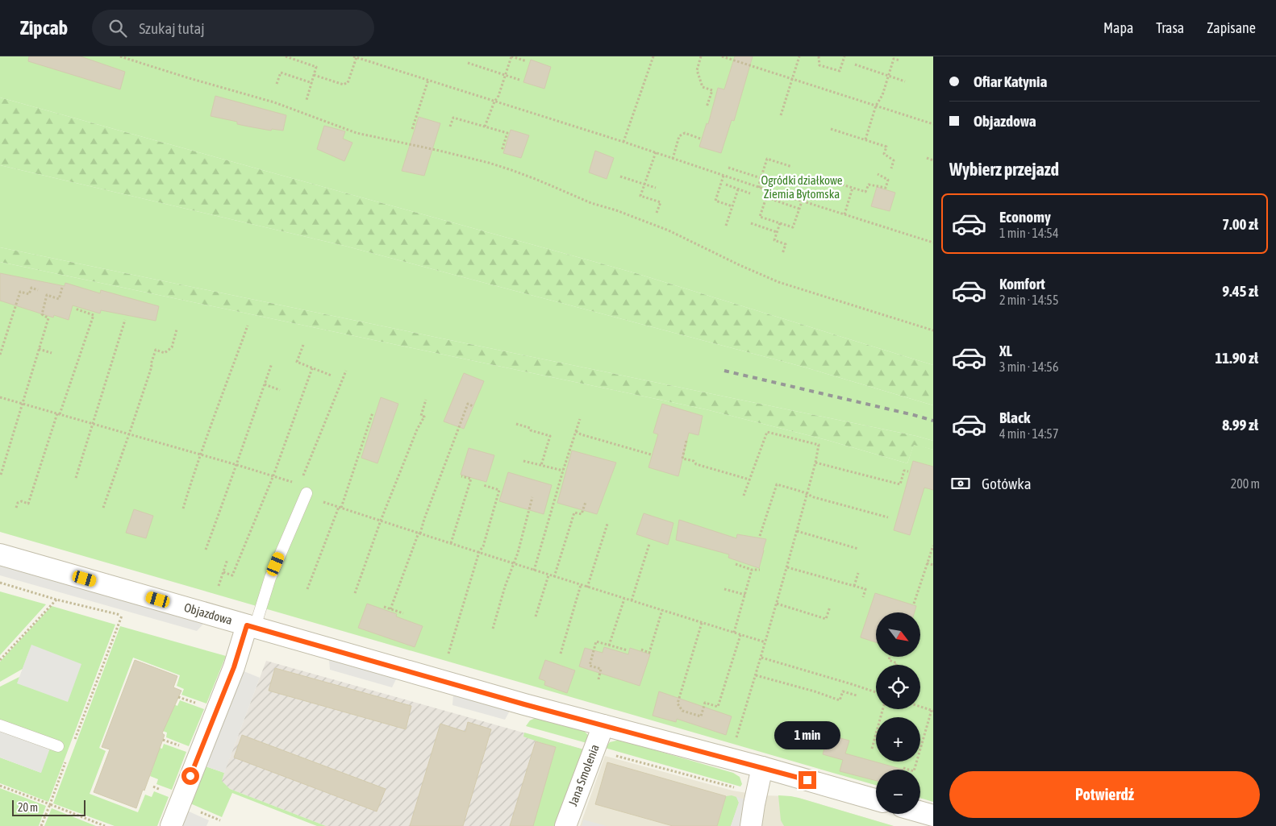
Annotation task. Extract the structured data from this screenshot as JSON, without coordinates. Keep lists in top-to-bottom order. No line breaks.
{"streets":{"street":["Objazdowa","Jana Smolenia"]},"crossings":[["Objazdowa","Jana Smolenia"]],"parks":["Ogródki działkowe Ziemia Bytomska"],"scale_bar":"20 m","north":"bottom right","page":{"header":"Zipcab","search":"Szukaj tutaj","nav":["Mapa","Trasa","Zapisane"],"banner":["Ofiar Katynia","Objazdowa"],"heading":"Wybierz przejazd","list":[{"name":"Economy","note":"1 min · 14:54","value":"7.00 zł"},{"name":"Komfort","note":"2 min · 14:55","value":"9.45 zł"},{"name":"XL","note":"3 min · 14:56","value":"11.90 zł"},{"name":"Black","note":"4 min · 14:57","value":"8.99 zł"}],"pay":["Gotówka","200 m"],"map_buttons":["+","−"],"bubble":"1 min","buttons":"Potwierdź","scale":"20 m"}}
